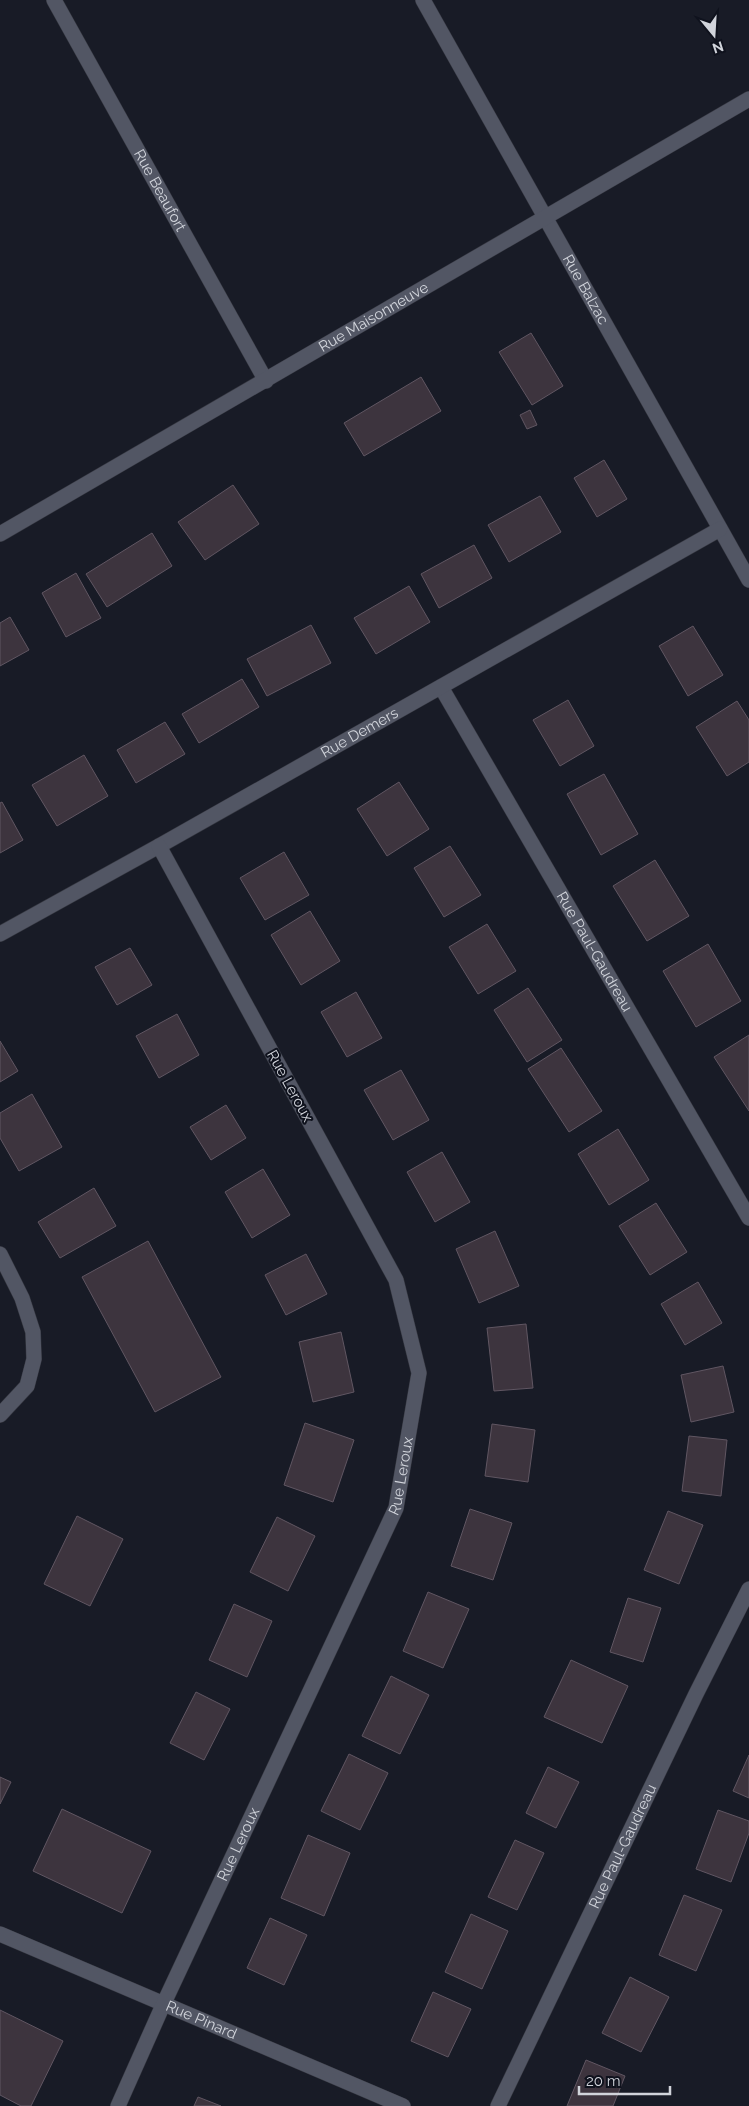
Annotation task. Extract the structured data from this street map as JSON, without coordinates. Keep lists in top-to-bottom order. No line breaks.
{"streets":{"street":["Rue Beaufort","Rue Balzac","Rue Maisonneuve","Rue Demers","Rue Paul-Gaudreau","Rue Leroux","Rue Pinard"]},"crossings":[["Rue Beaufort","Rue Maisonneuve"],["Rue Balzac","Rue Maisonneuve"],["Rue Balzac","Rue Demers"],["Rue Demers","Rue Paul-Gaudreau"],["Rue Demers","Rue Leroux"],["Rue Leroux","Rue Pinard"]],"scale_bar":"20 m","north":"bottom"}
